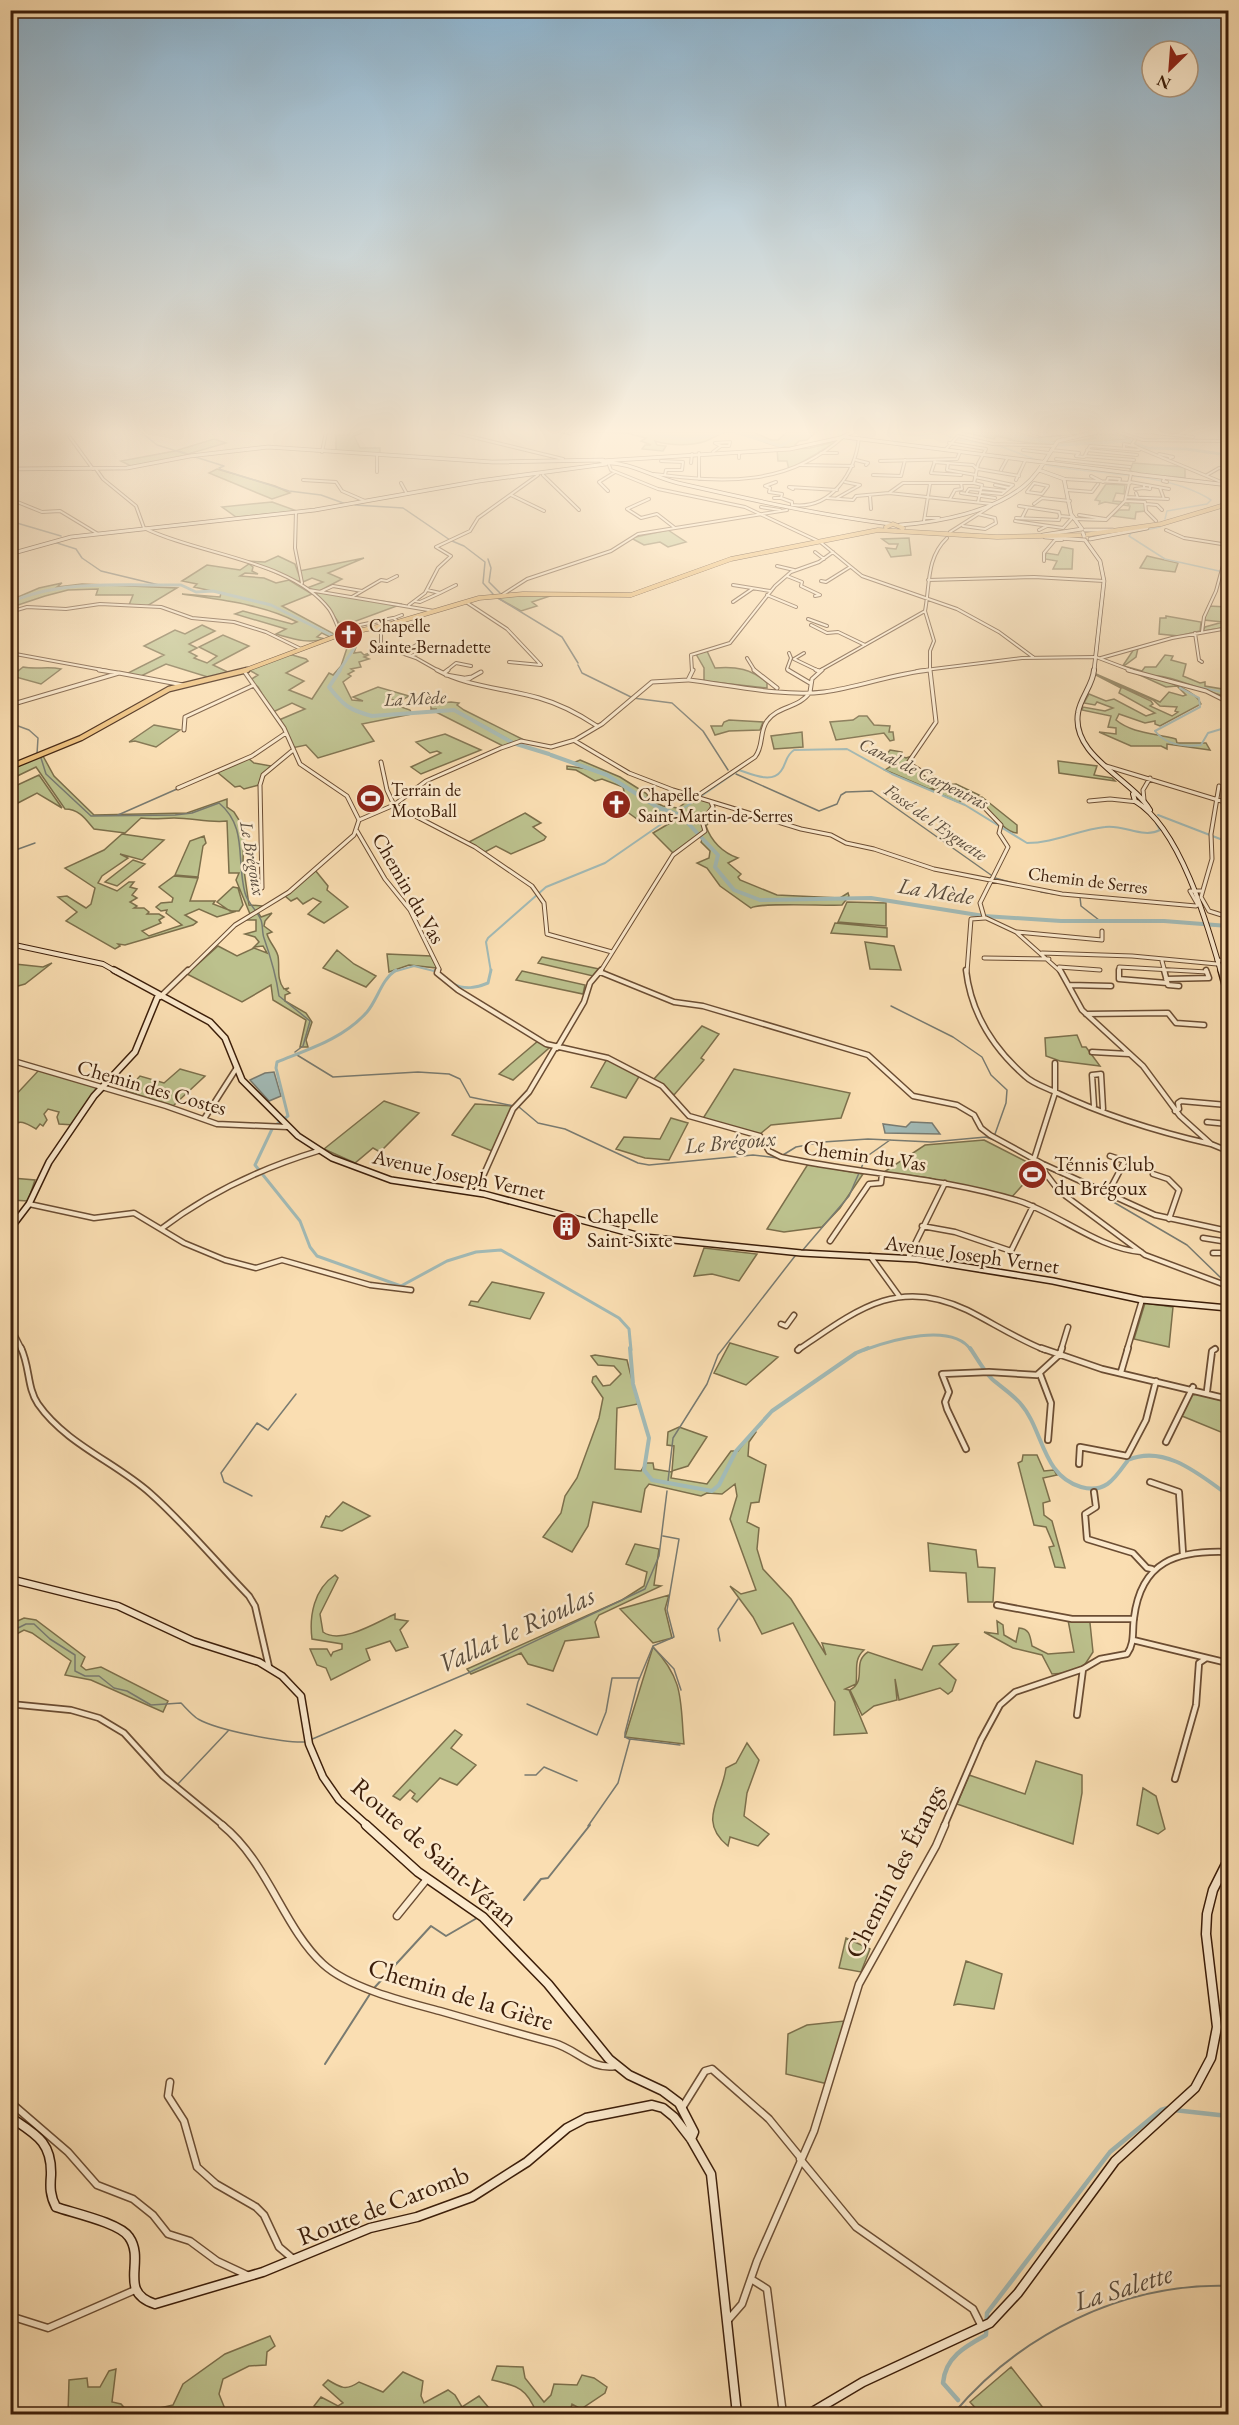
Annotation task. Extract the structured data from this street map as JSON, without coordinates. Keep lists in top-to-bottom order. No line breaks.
{"streets":{"main road":["Avenue Joseph Vernet","Route de Saint-Véran","Route de Caromb"],"street":["Chemin de Serres","Chemin du Vas","Chemin des Costes","Chemin des Étangs","Chemin de la Gière"]},"crossings":[["Chemin des Costes","Avenue Joseph Vernet"],["Route de Saint-Véran","Chemin de la Gière"],["Chemin des Étangs","Route de Caromb"]],"water":["La Mède","Canal de Carpentras","Fossé de l'Eyguette","Le Brégoux","Vallat le Rioulas","La Salette"],"places":{"church":["Chapelle Sainte-Bernadette","Chapelle Saint-Martin-de-Serres"],"sports":["Terrain de MotoBall","Ténnis Club du Brégoux"],"building":["Chapelle Saint-Sixte"]},"north":"bottom left"}
